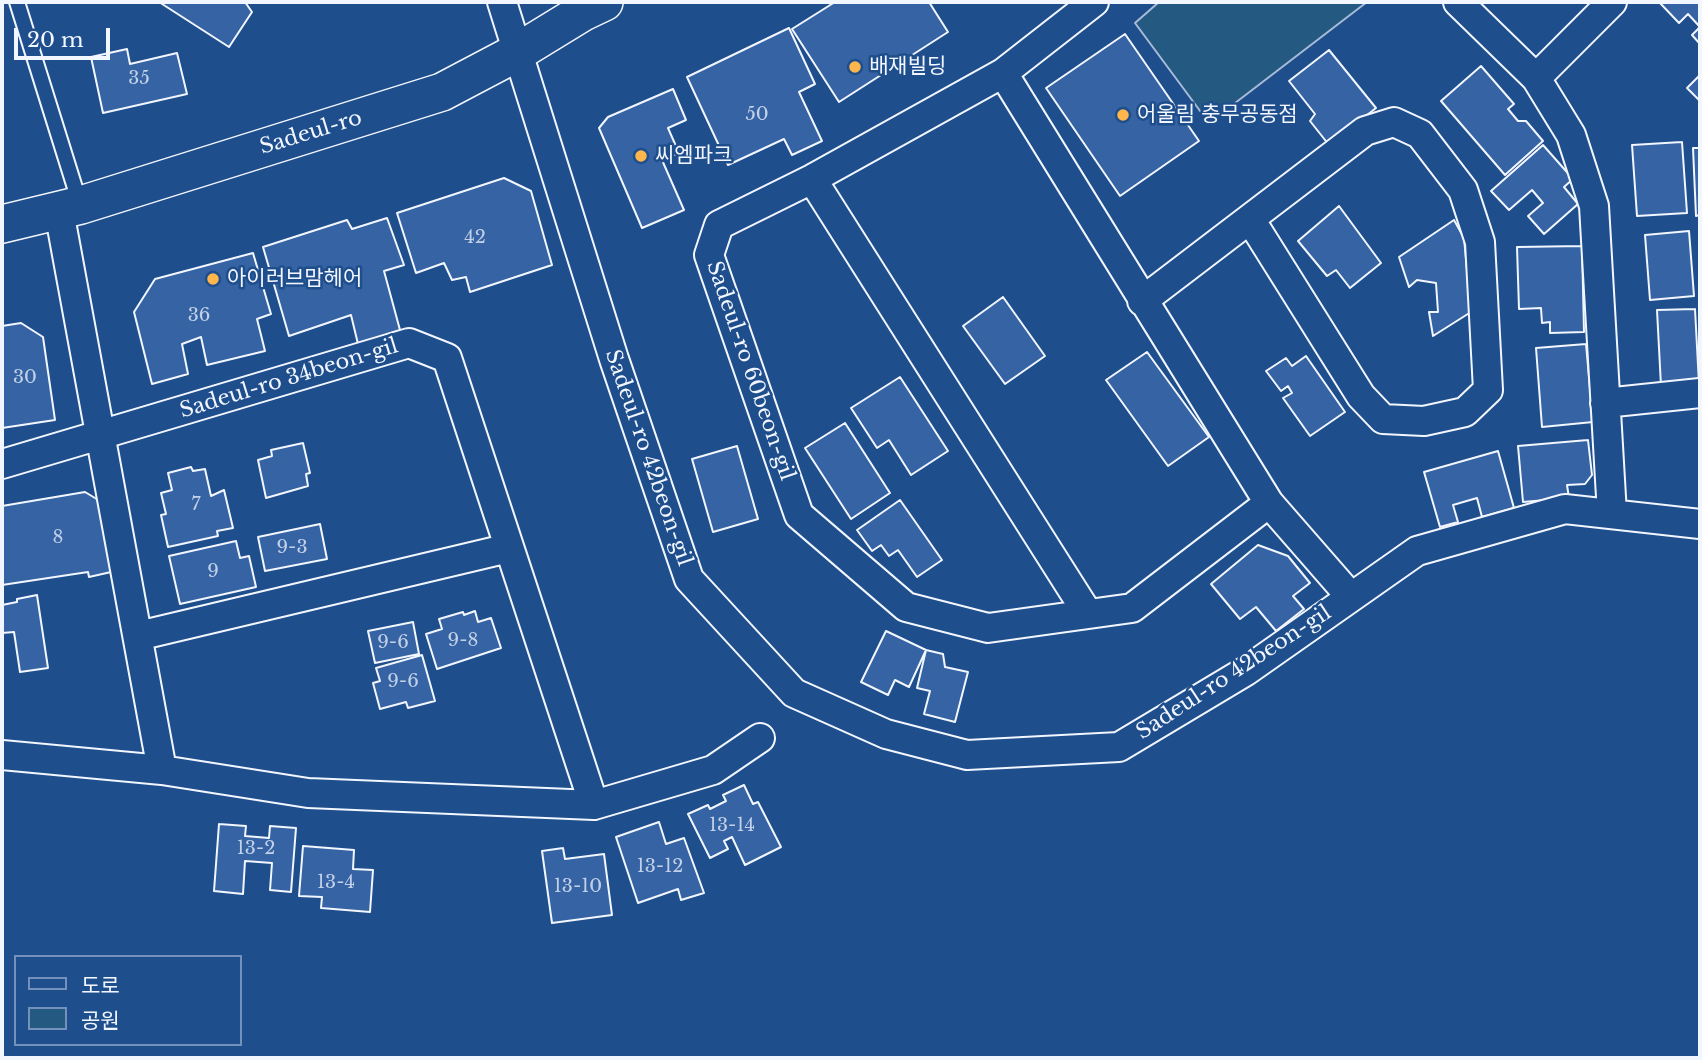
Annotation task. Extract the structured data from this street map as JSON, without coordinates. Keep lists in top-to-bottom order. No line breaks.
{"streets":{"street":["Sadeul-ro","Sadeul-ro 60beon-gil","Sadeul-ro 34beon-gil","Sadeul-ro 42beon-gil"]},"crossings":[["Sadeul-ro","Sadeul-ro 42beon-gil"]],"places":["배재빌딩","어울림 충무공동점","씨엠파크","아이러브맘헤어"],"house_numbers":["35","50","42","36","30","7","8","9-3","9","9-8","9-6","9-6","13-14","13-2","13-12","13-4","13-10"],"legend":["도로","공원"],"scale_bar":"20 m"}
